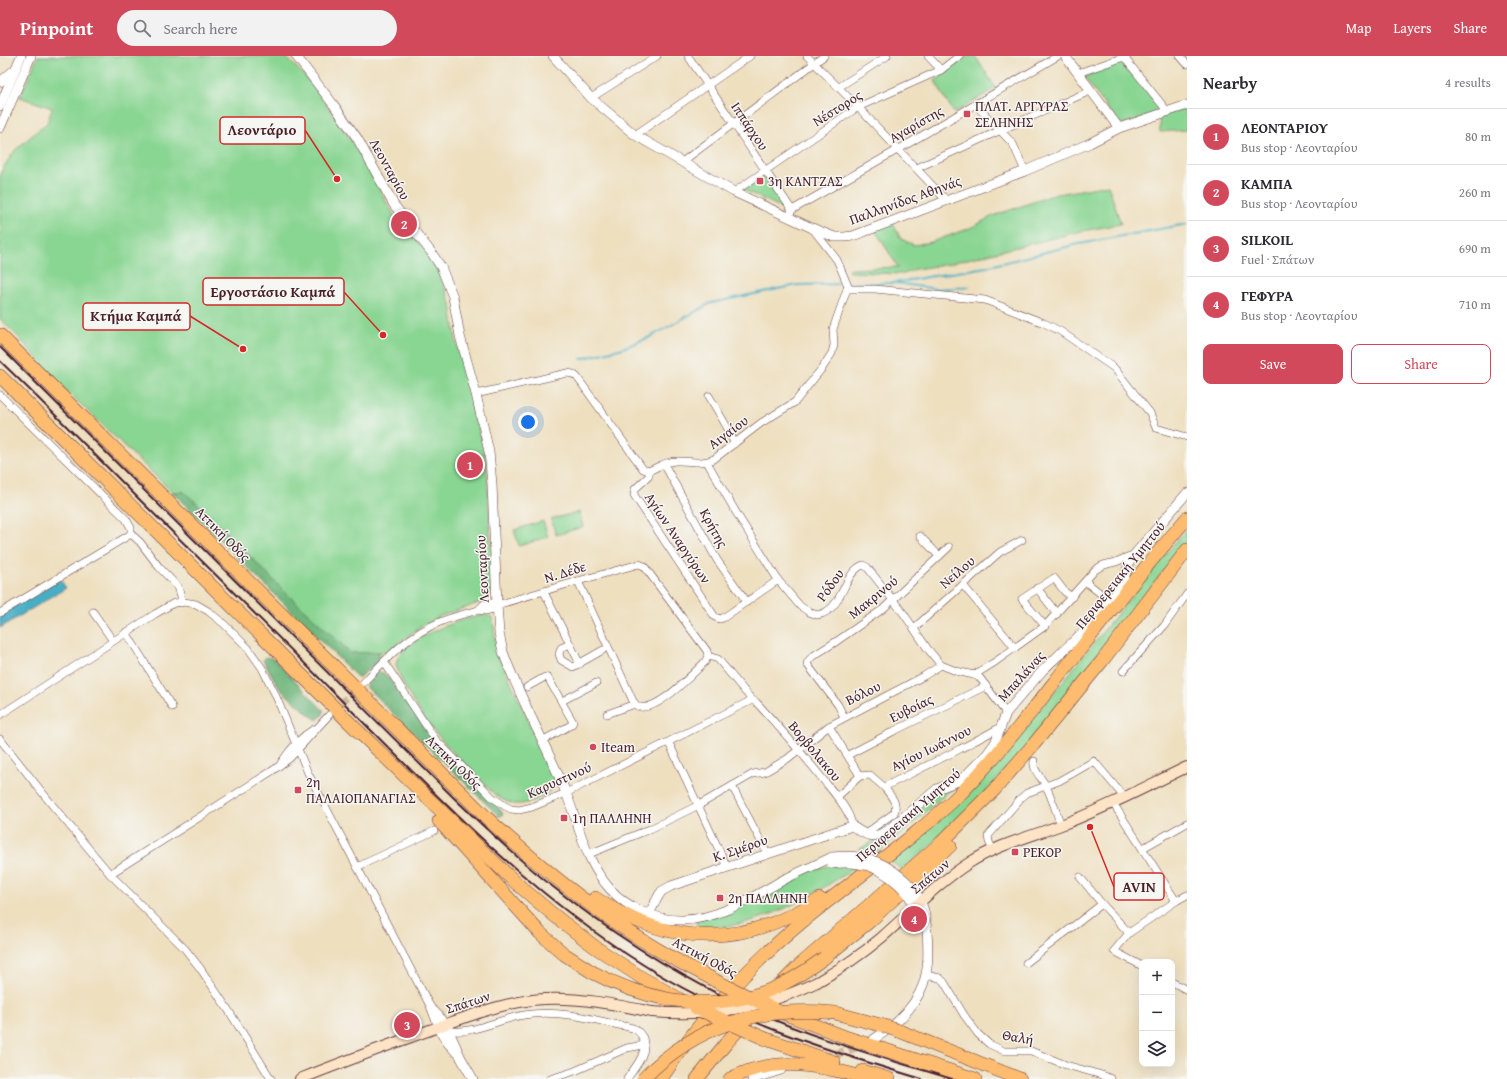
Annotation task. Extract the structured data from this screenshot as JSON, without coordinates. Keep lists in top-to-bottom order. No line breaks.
{"streets":{"highway":["Αττική Οδός","Περιφερειακή Υμηττού"],"main road":["Σπάτων"],"street":["Νέστορος","Αγαρίστης","Ιππάρχου","Λεονταρίου","Παλληνίδος Αθηνάς","Αιγαίου","Κρήτης","Αγίων Αναργύρων","Ν. Δέδε","Νείλου","Ρόδου","Μακρινού","Μπαλάνας","Βόλου","Ευβοίας","Αγίου Ιωάννου","Βορβολακου","Καρυστινού","Κ. Σμέρου","Θαλή"]},"crossings":[["Νέστορος","Ιππάρχου"],["Νέστορος","Παλληνίδος Αθηνάς"],["Αγαρίστης","Ιππάρχου"],["Αγαρίστης","Παλληνίδος Αθηνάς"],["Ιππάρχου","Παλληνίδος Αθηνάς"],["Λεονταρίου","Ν. Δέδε"],["Λεονταρίου","Βόλου"],["Λεονταρίου","Καρυστινού"],["Λεονταρίου","Κ. Σμέρου"],["Λεονταρίου","Σπάτων"],["Λεονταρίου","Θαλή"],["Αιγαίου","Κρήτης"],["Αιγαίου","Αγίων Αναργύρων"],["Αιγαίου","Ρόδου"],["Κρήτης","Αγίων Αναργύρων"],["Ν. Δέδε","Βορβολακου"],["Ν. Δέδε","Καρυστινού"],["Νείλου","Ρόδου"],["Ρόδου","Μακρινού"],["Ρόδου","Βόλου"],["Μακρινού","Βόλου"],["Μπαλάνας","Αγίου Ιωάννου"],["Μπαλάνας","Βορβολακου"],["Μπαλάνας","Κ. Σμέρου"],["Βόλου","Βορβολακου"],["Αγίου Ιωάννου","Βορβολακου"],["Αγίου Ιωάννου","Κ. Σμέρου"],["Βορβολακου","Καρυστινού"],["Βορβολακου","Κ. Σμέρου"]],"places":{"transit":["ΠΛΑΤ. ΑΡΓΥΡΑΣ ΣΕΛΗΝΗΣ","3η ΚΑΝΤΖΑΣ","2η ΠΑΛΑΙΟΠΑΝΑΓΙΑΣ","1η ΠΑΛΛΗΝΗ","ΡΕΚΟΡ","2η ΠΑΛΛΗΝΗ"],"other":["Λεοντάριο","Εργοστάσιο Καμπά","Kτήμα Καμπά","Iteam","AVIN"]},"page":{"header":"Pinpoint","search":"Search here","nav":["Map","Layers","Share"],"heading":["Nearby","4 results"],"list":[{"mark":"1","name":"ΛΕΟΝΤΑΡΙΟΥ","note":"Bus stop · Λεονταρίου","value":"80 m"},{"mark":"2","name":"ΚΑΜΠΑ","note":"Bus stop · Λεονταρίου","value":"260 m"},{"mark":"3","name":"SILKOIL","note":"Fuel · Σπάτων","value":"690 m"},{"mark":"4","name":"ΓΕΦΥΡΑ","note":"Bus stop · Λεονταρίου","value":"710 m"}],"pins":["2","1","4","3"],"buttons":["Save","Share"],"map_buttons":["+","−"]}}
